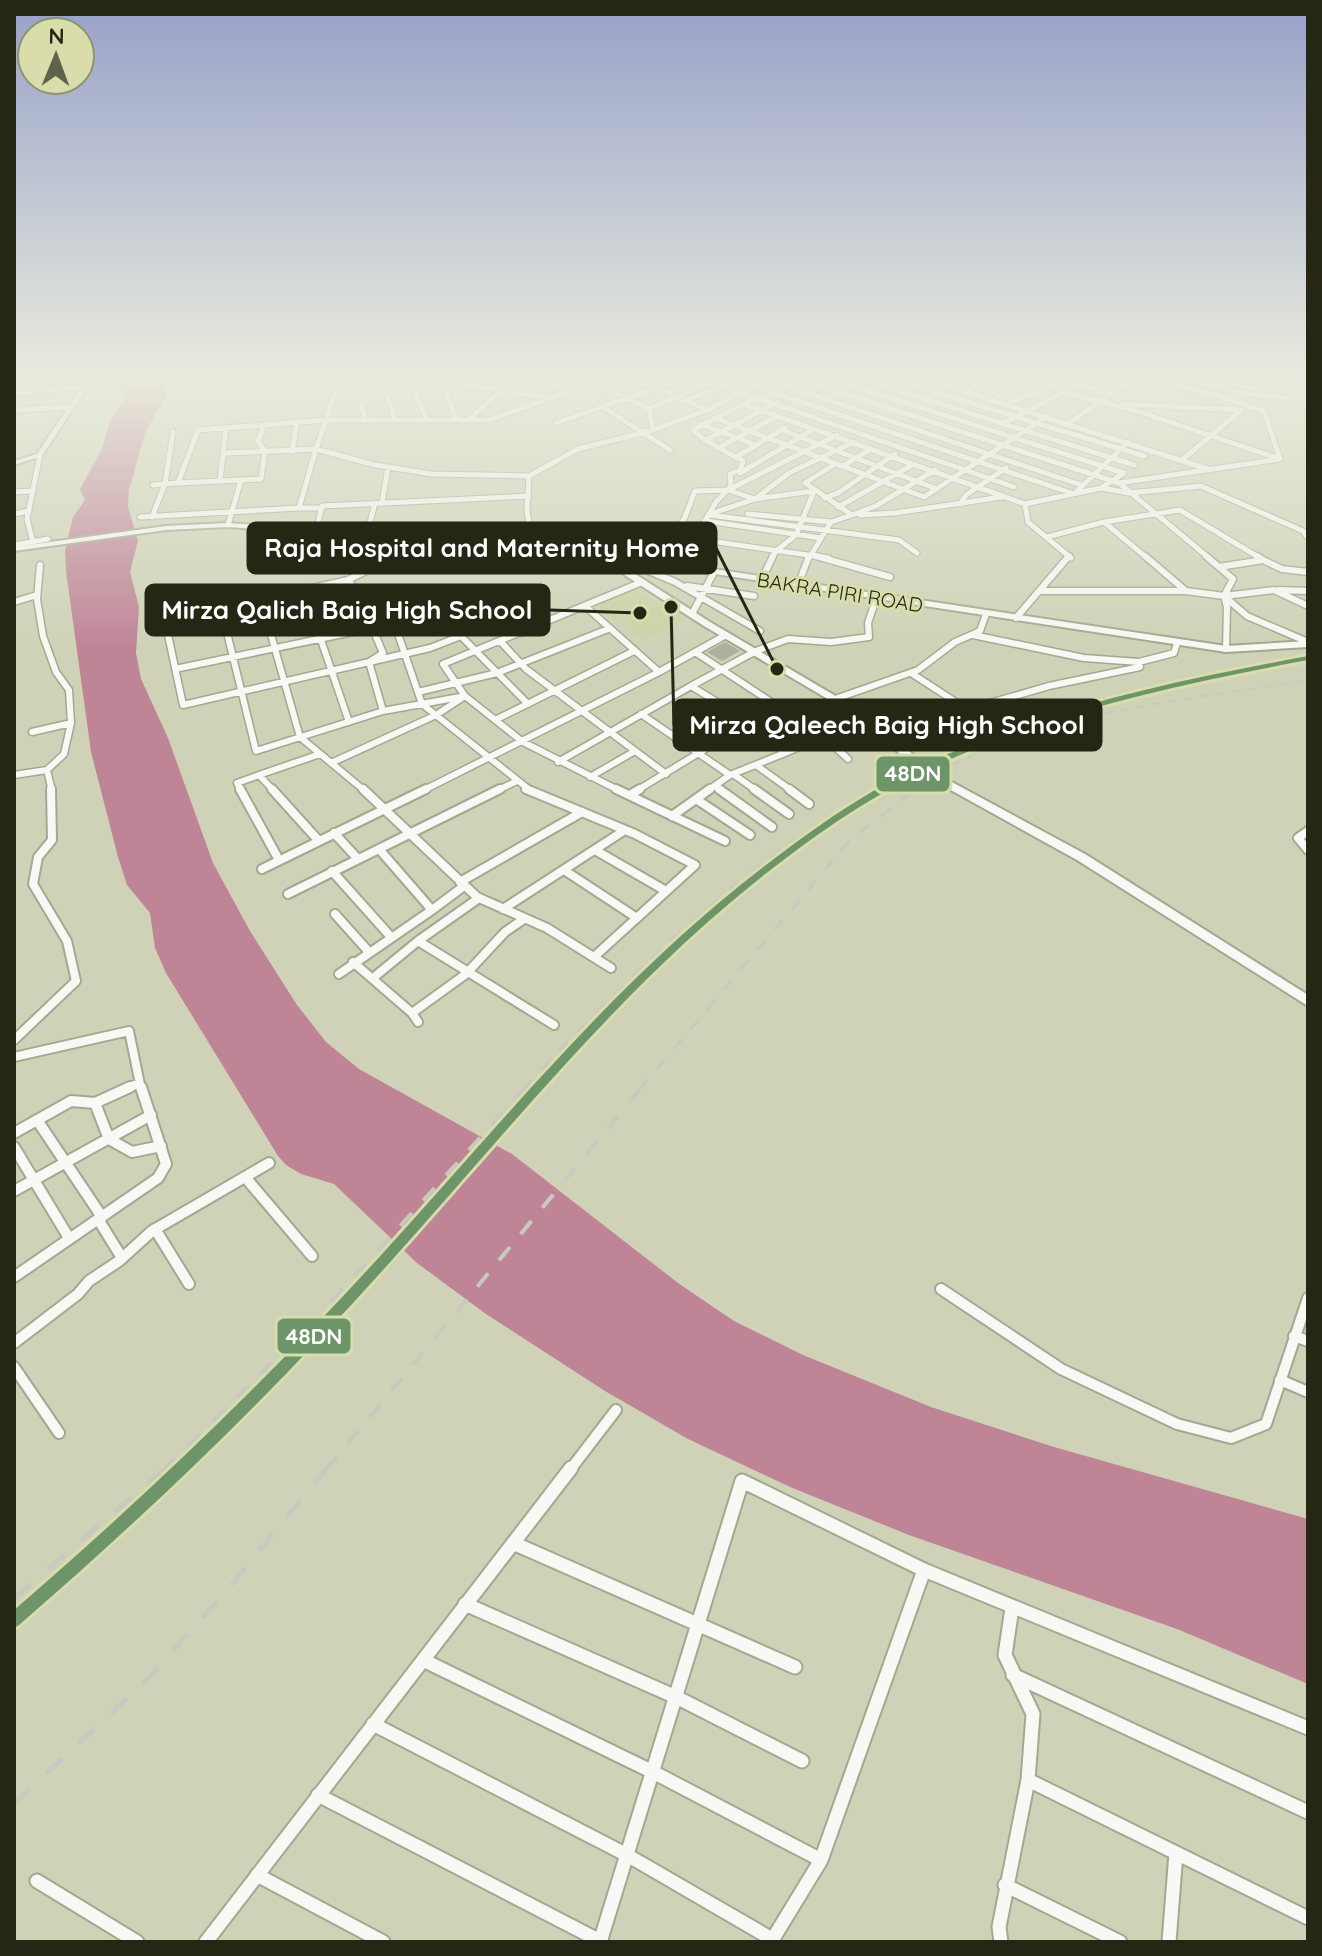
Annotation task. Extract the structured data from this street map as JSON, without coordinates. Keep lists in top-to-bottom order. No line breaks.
{"streets":{"street":["BAKRA PIRI ROAD"]},"places":["Mirza Qaleech Baig High School","Mirza Qalich Baig High School","Raja Hospital and Maternity Home"],"lines":["transit line 48DN"],"north":"top"}
